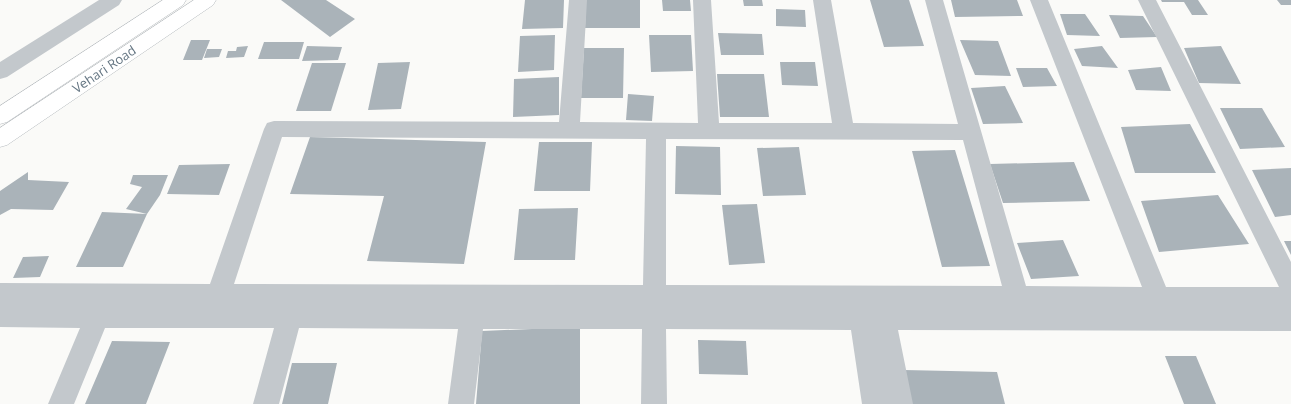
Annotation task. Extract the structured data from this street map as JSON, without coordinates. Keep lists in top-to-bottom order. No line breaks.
{"streets":{"main road":["Vehari Road"]}}
